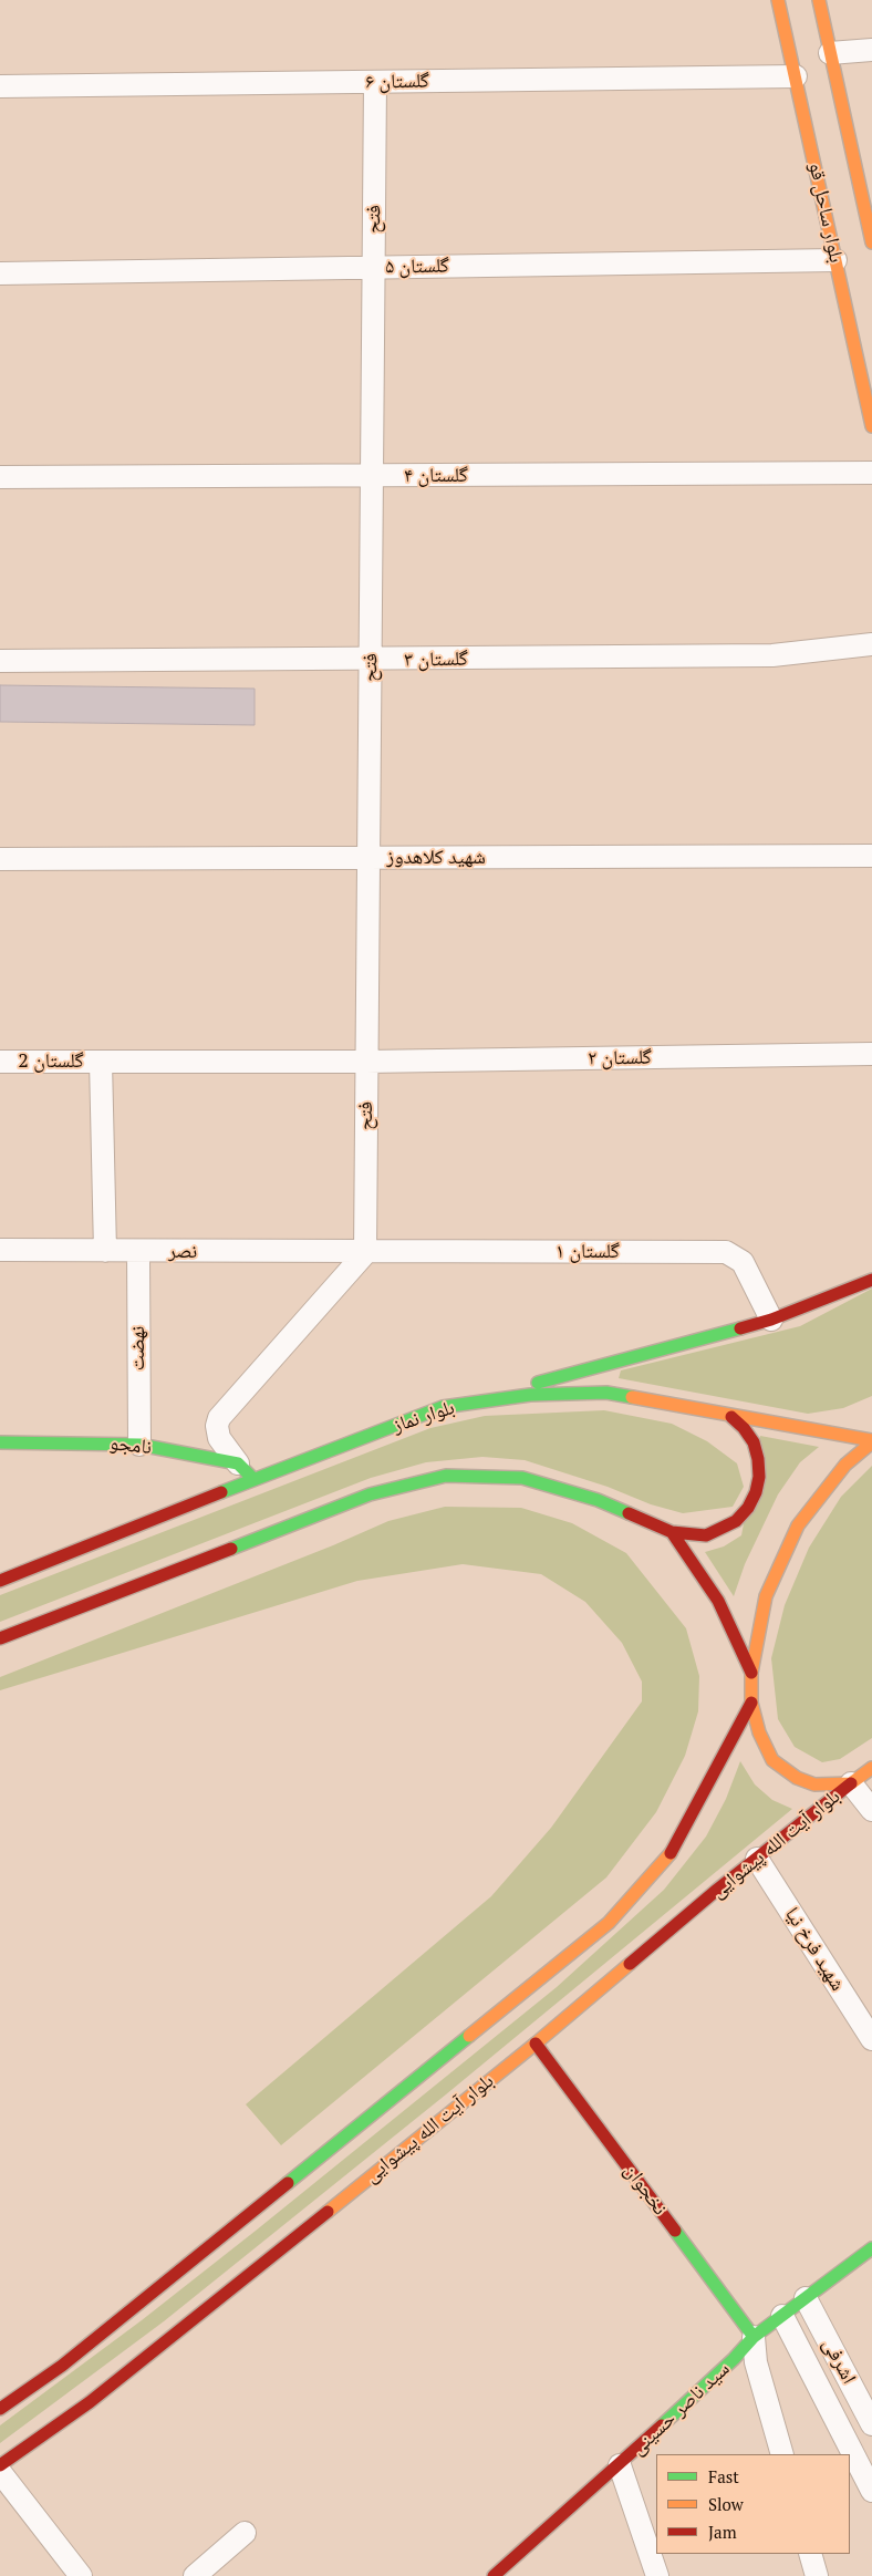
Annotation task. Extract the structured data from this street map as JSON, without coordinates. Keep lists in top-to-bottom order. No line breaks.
{"streets":{"main road":["بلوار ساحل قو","بلوار نماز","نامجو","بلوار آیت الله پیشوایی","نخجوان","سید ناصر حسینی"],"street":["گلستان ۶","فتح","گلستان ۵","گلستان ۴","گلستان ۳","شهید کلاهدوز","گلستان ۲","گلستان 2","نصر","گلستان ۱","نهضت","شهید فرخ نیا","اشرفی"]},"crossings":[["گلستان ۶","بلوار ساحل قو"],["گلستان ۶","فتح"],["بلوار ساحل قو","گلستان ۵"],["فتح","گلستان ۵"],["فتح","گلستان ۴"],["فتح","گلستان ۳"],["فتح","شهید کلاهدوز"],["فتح","گلستان ۲"],["فتح","نصر"],["فتح","گلستان ۱"],["گلستان ۲","گلستان 2"],["نصر","گلستان ۱"],["نصر","نهضت"],["نهضت","نامجو"],["بلوار نماز","نامجو"],["بلوار آیت الله پیشوایی","شهید فرخ نیا"],["بلوار آیت الله پیشوایی","نخجوان"],["نخجوان","سید ناصر حسینی"],["اشرفی","سید ناصر حسینی"]],"legend":["Fast","Slow","Jam"]}
